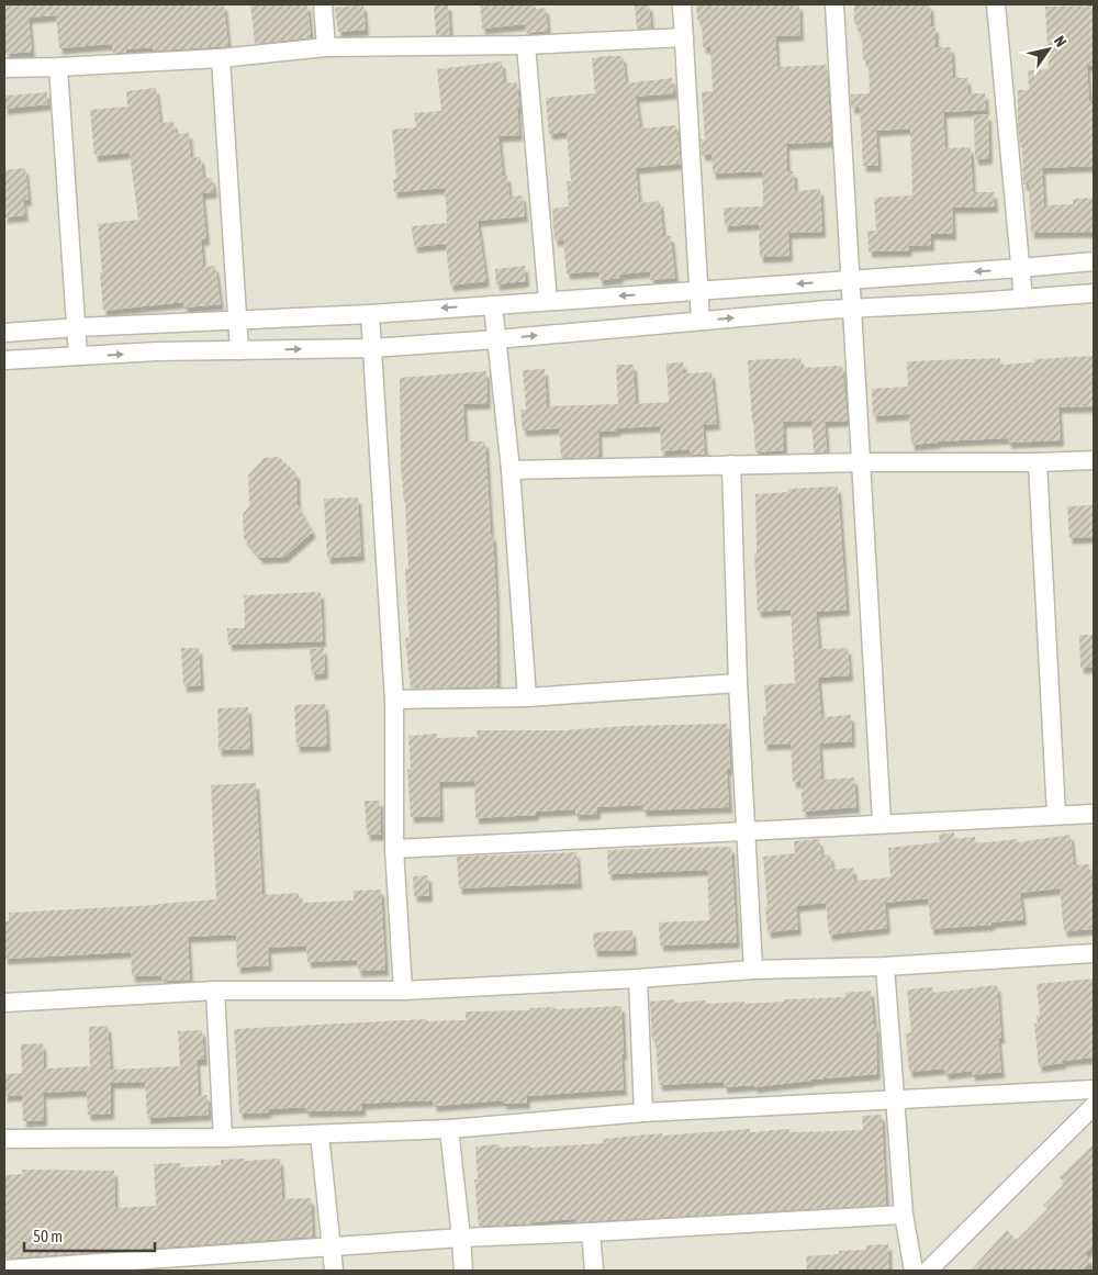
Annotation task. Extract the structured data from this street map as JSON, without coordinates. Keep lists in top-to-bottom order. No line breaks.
{"scale_bar":"50 m","north":"top right"}
